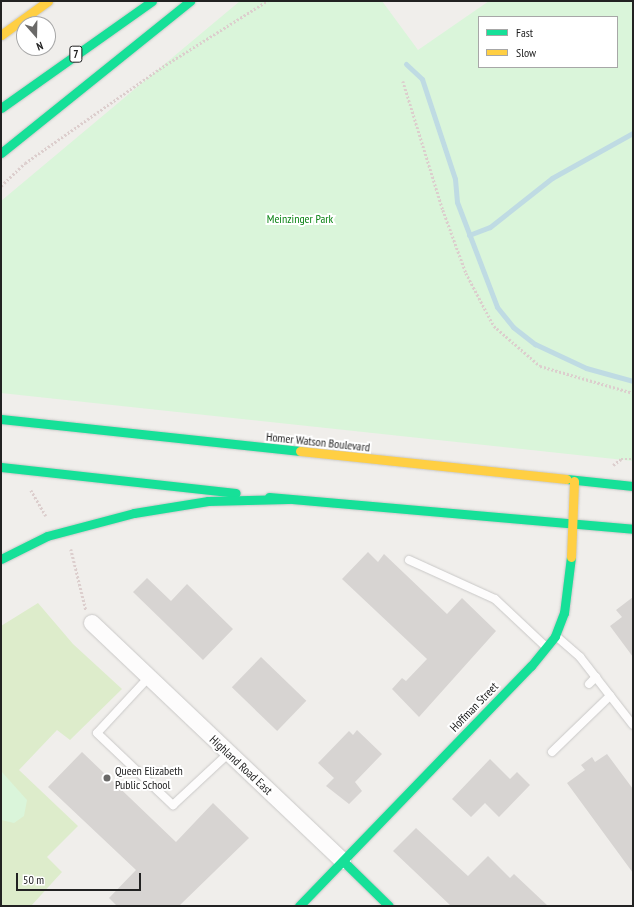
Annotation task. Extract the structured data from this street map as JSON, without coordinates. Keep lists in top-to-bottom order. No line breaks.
{"streets":{"main road":["7","Homer Watson Boulevard","Hoffman Street","Highland Road East"]},"crossings":[["Homer Watson Boulevard","Hoffman Street"],["Hoffman Street","Highland Road East"]],"parks":["Meinzinger Park"],"places":["Queen Elizabeth Public School"],"legend":["Fast","Slow"],"scale_bar":"50 m","north":"bottom"}
